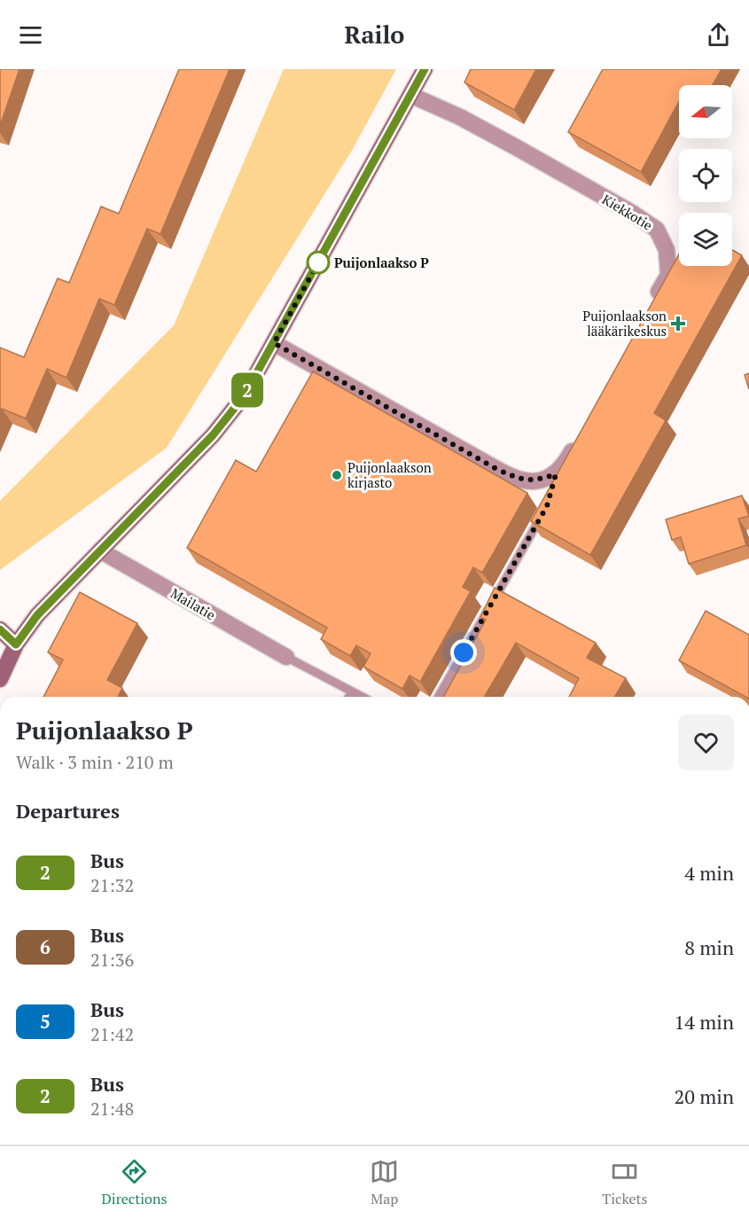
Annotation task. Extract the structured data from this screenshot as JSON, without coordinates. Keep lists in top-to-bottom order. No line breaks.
{"streets":{"street":["Kiekkotie","Mailatie"]},"places":{"other":["Puijonlaakso P","Puijonlaakson kirjasto"],"health":["Puijonlaakson lääkärikeskus"]},"lines":["bus line 2"],"north":"left","page":{"header":"Railo","on_map":"2","heading":[["Puijonlaakso P","Walk · 3 min · 210 m"],"Departures"],"list":[{"mark":"2","name":"Bus","note":"21:32","value":"4 min"},{"mark":"6","name":"Bus","note":"21:36","value":"8 min"},{"mark":"5","name":"Bus","note":"21:42","value":"14 min"},{"mark":"2","name":"Bus","note":"21:48","value":"20 min"}],"tabs":["Directions","Map","Tickets"]}}
